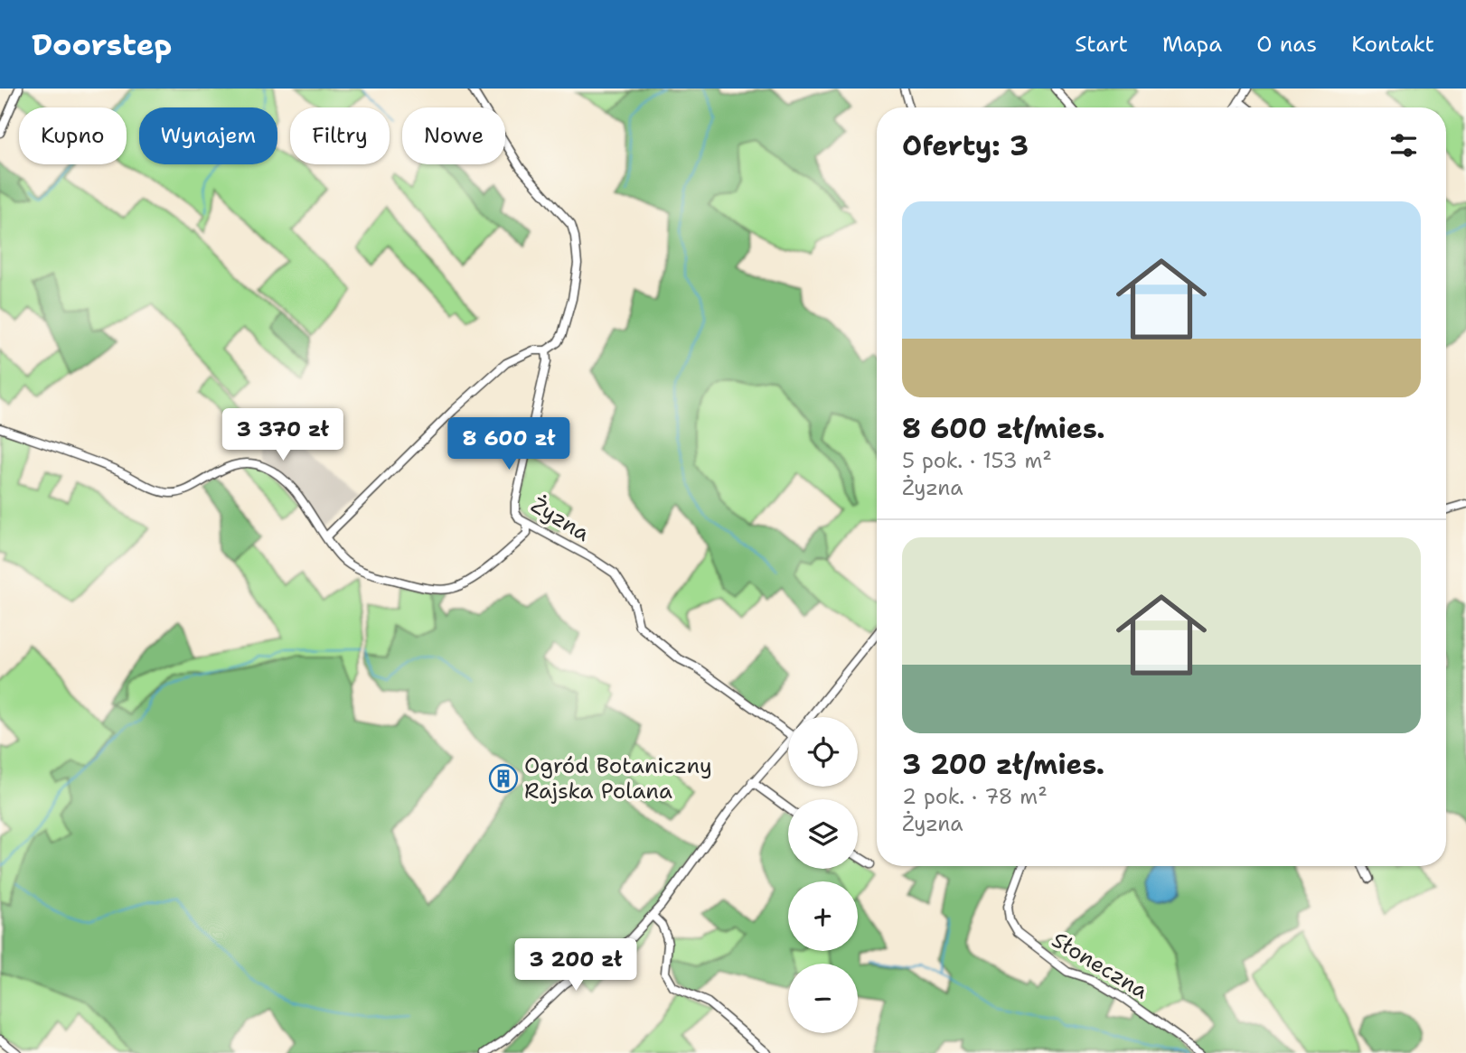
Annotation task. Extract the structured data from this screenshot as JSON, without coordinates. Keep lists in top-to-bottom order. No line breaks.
{"streets":{"street":["Żyzna","Słoneczna"]},"places":{"building":["Ogród Botaniczny Rajska Polana"]},"page":{"header":"Doorstep","nav":["Start","Mapa","O nas","Kontakt"],"chip":["Kupno","Wynajem","Filtry","Nowe"],"heading":"Oferty: 3","list":[{"name":"8 600 zł/mies.","note":"5 pok. · 153 m² · Żyzna"},{"name":"3 200 zł/mies.","note":"2 pok. · 78 m² · Żyzna"}],"price":["3 370 zł","8 600 zł","3 200 zł"],"map_buttons":["+","−"]}}
